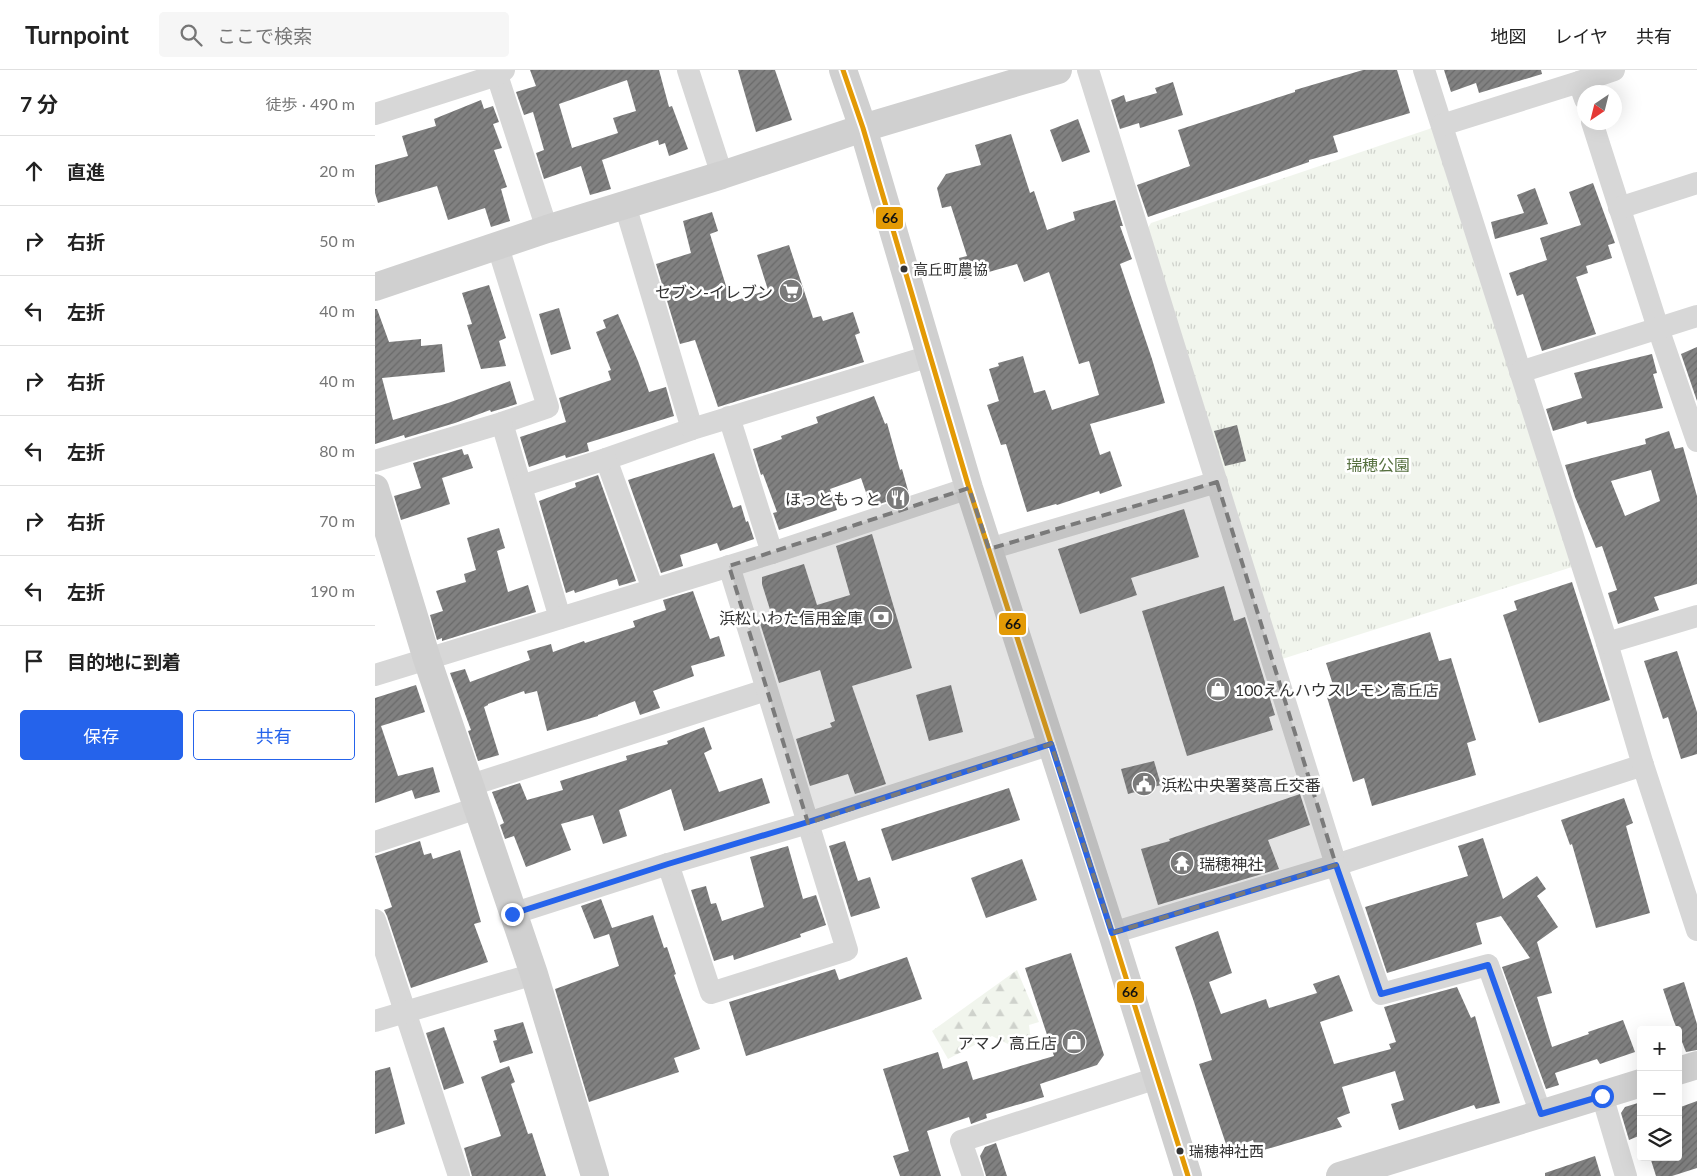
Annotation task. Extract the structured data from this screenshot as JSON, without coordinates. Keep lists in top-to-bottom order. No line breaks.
{"parks":["瑞穂公園"],"places":{"other":["高丘町農協","瑞穂神社西"],"supermarket":["セブン-イレブン"],"restaurant":["ほっともっと"],"bank":["浜松いわた信用金庫"],"shop":["100えんハウスレモン高丘店","アマノ 高丘店"],"public building":["浜松中央署葵高丘交番"],"temple":["瑞穂神社"]},"lines":["transit line 66"],"north":"bottom left","page":{"header":"Turnpoint","search":"ここで検索","nav":["地図","レイヤ","共有"],"heading":["7 分","徒歩 · 490 m"],"list":[["直進","20 m"],["右折","50 m"],["左折","40 m"],["右折","40 m"],["左折","80 m"],["右折","70 m"],["左折","190 m"],"目的地に到着"],"buttons":["保存","共有"],"map_buttons":["+","−"]}}
